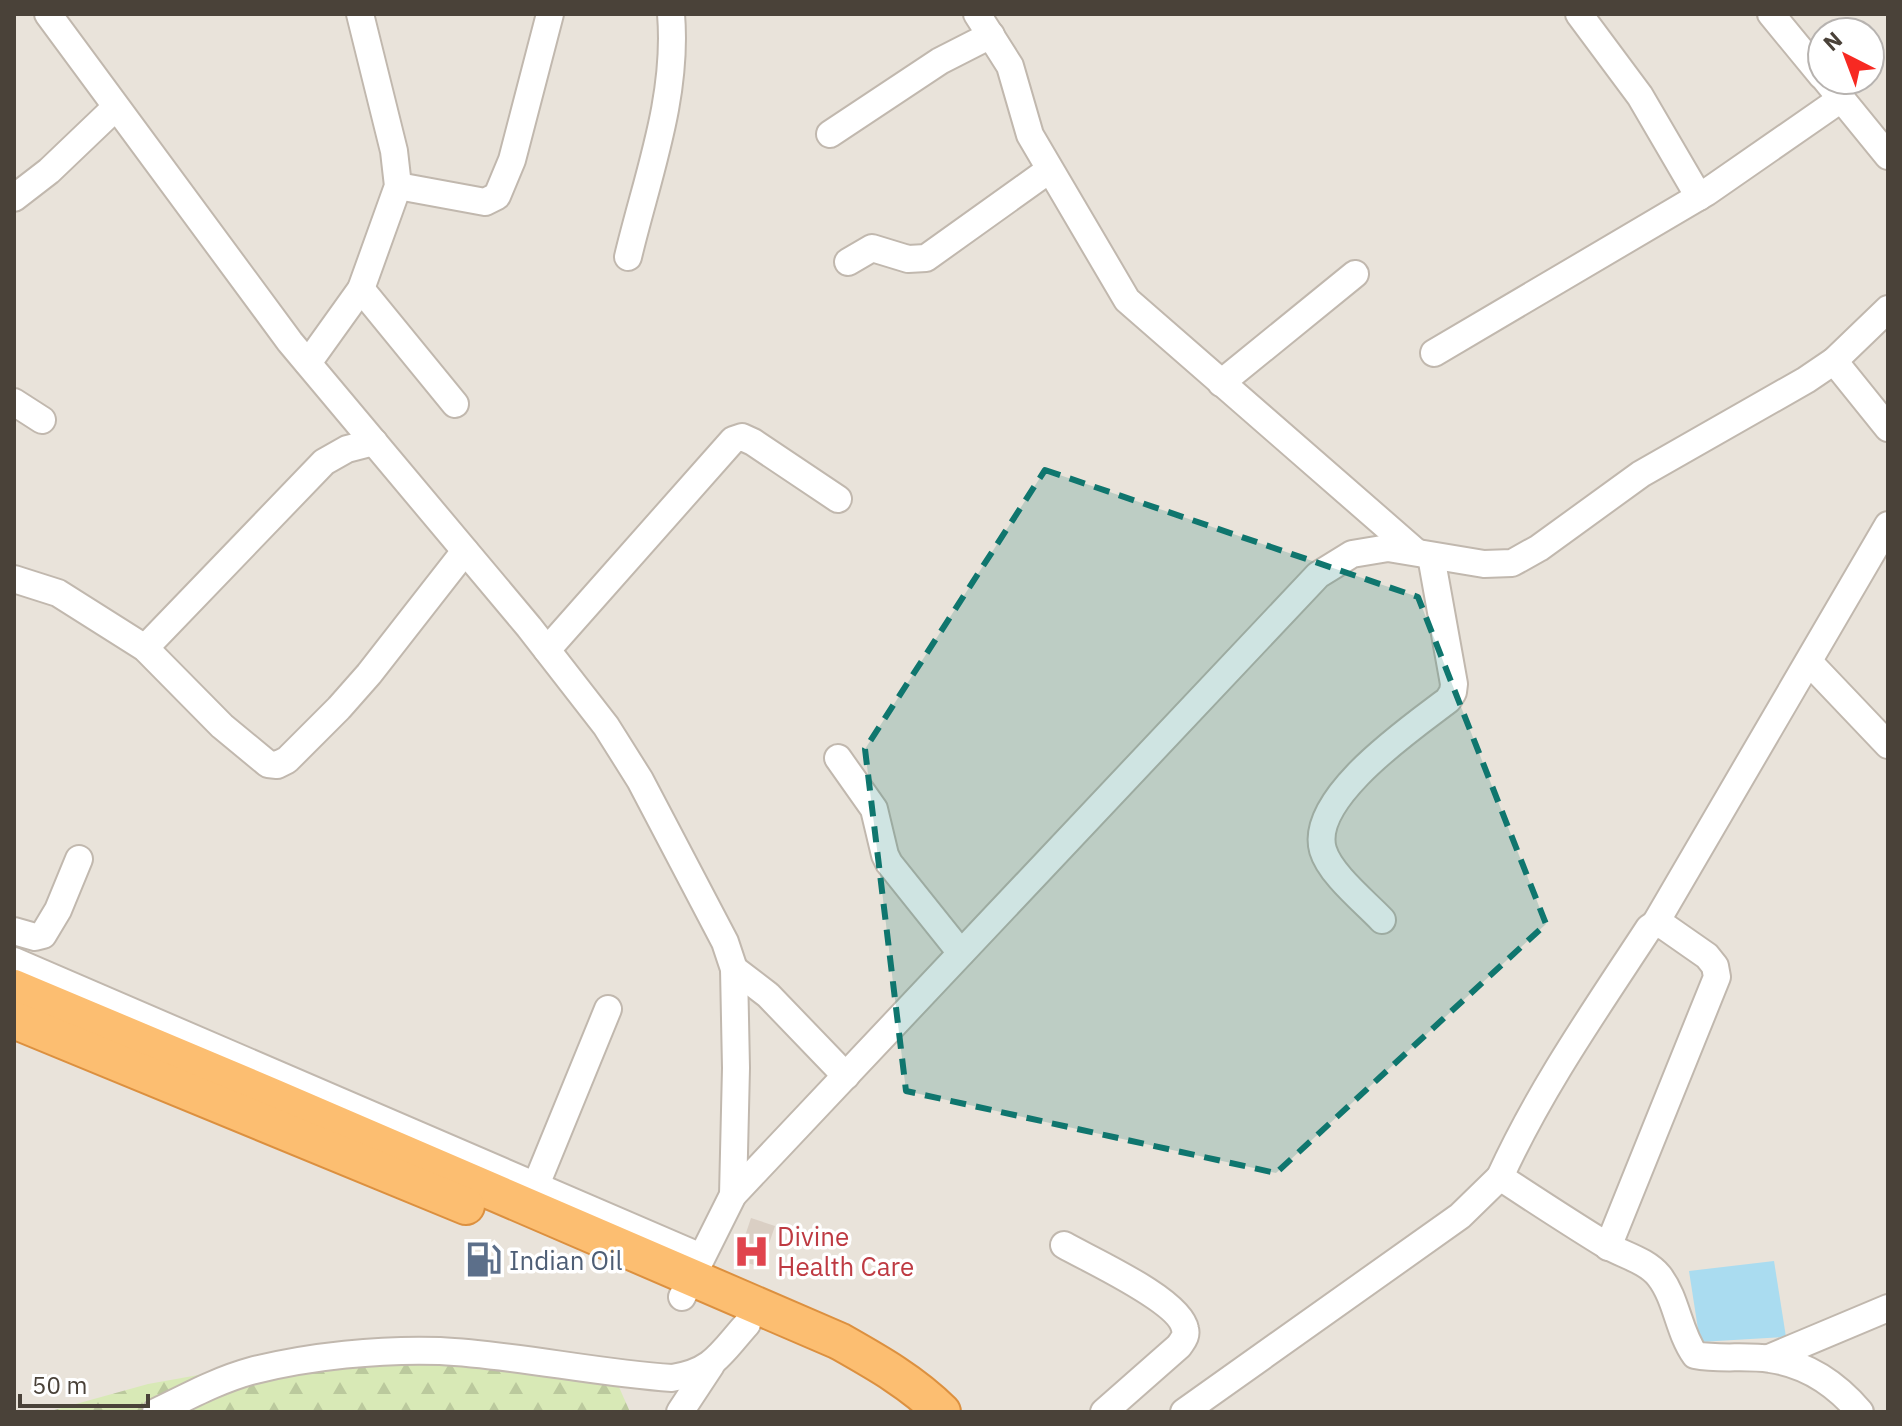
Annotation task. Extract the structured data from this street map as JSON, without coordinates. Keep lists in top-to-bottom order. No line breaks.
{"places":{"hospital":["Divine Health Care"],"fuel station":["Indian Oil"]},"scale_bar":"50 m","north":"top left"}
